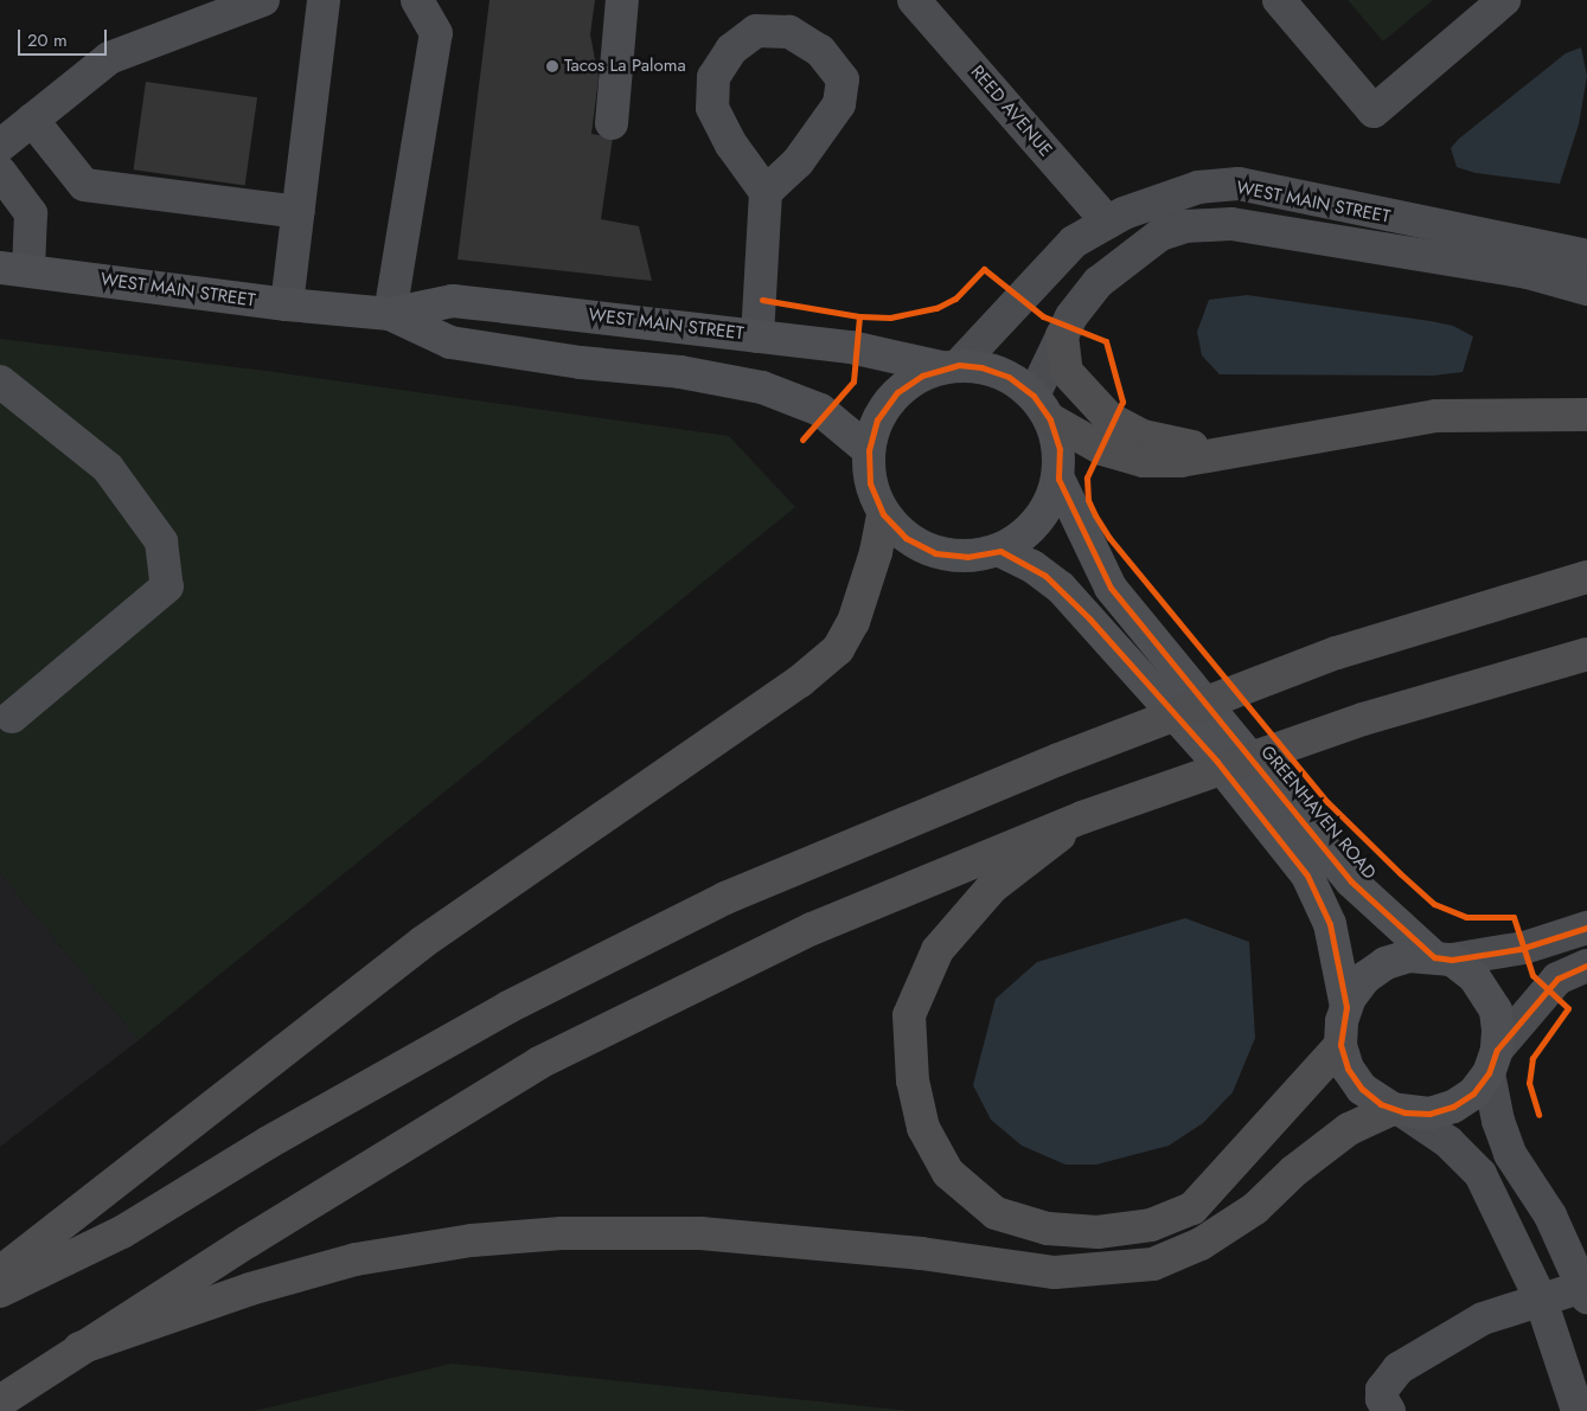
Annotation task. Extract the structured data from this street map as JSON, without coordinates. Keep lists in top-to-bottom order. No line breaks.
{"streets":{"main road":["WEST MAIN STREET","GREENHAVEN ROAD"],"street":["REED AVENUE"]},"crossings":[["REED AVENUE","WEST MAIN STREET"],["WEST MAIN STREET","GREENHAVEN ROAD"]],"places":["Tacos La Paloma"],"scale_bar":"20 m"}
